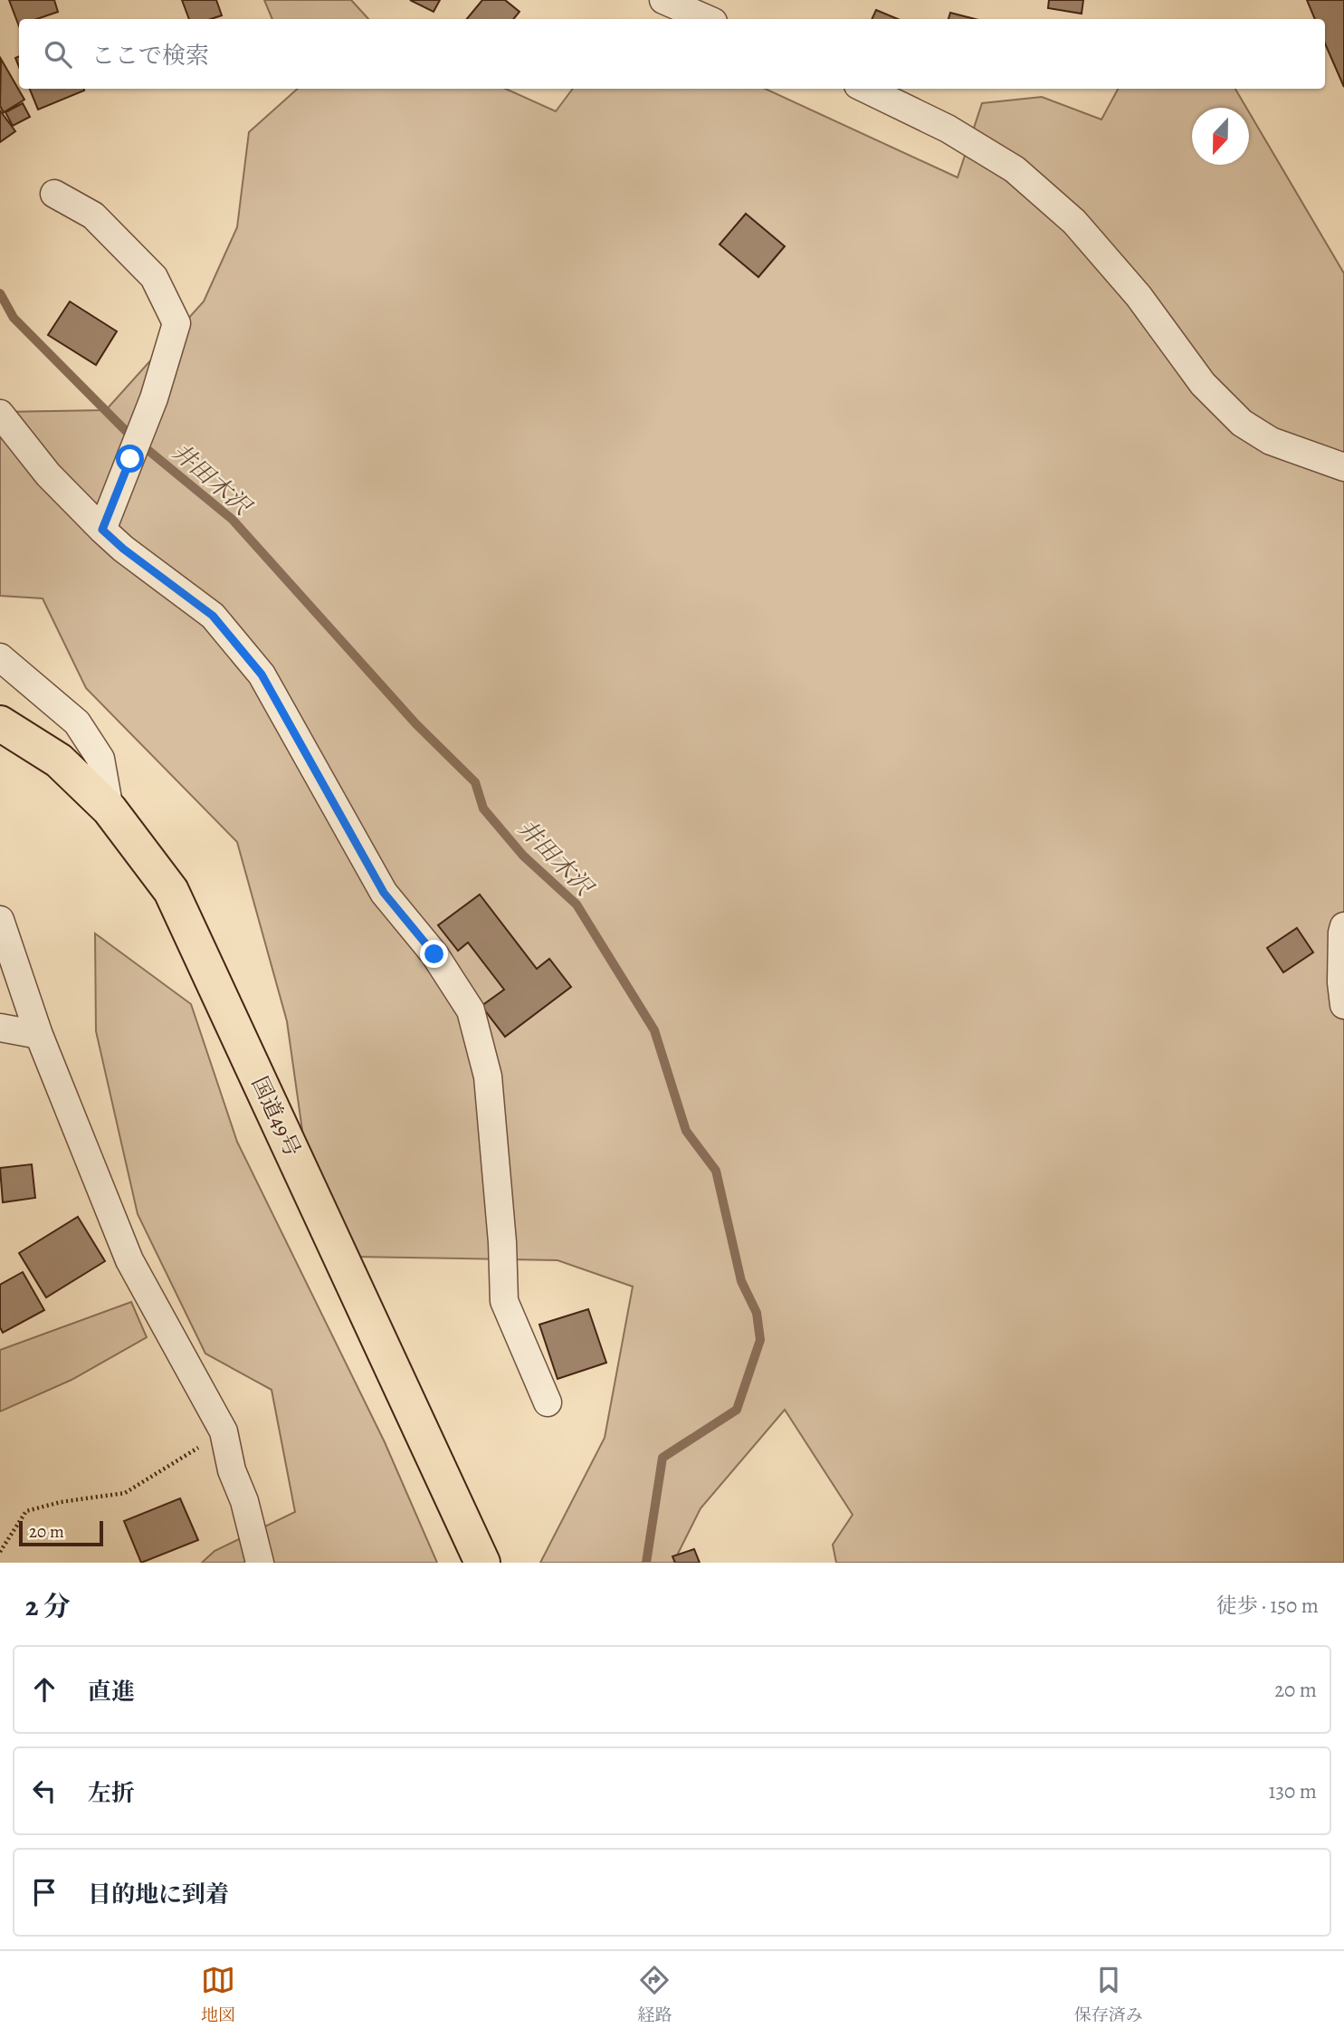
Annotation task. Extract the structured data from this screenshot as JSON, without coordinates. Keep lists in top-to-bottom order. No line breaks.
{"streets":{"highway":["国道49号"]},"water":["井田木沢"],"scale_bar":"20 m","north":"bottom","page":{"search":"ここで検索","scale":"20 m","heading":["2 分","徒歩 · 150 m"],"list":[["直進","20 m"],["左折","130 m"],"目的地に到着"],"nav":["地図","経路","保存済み"]}}
